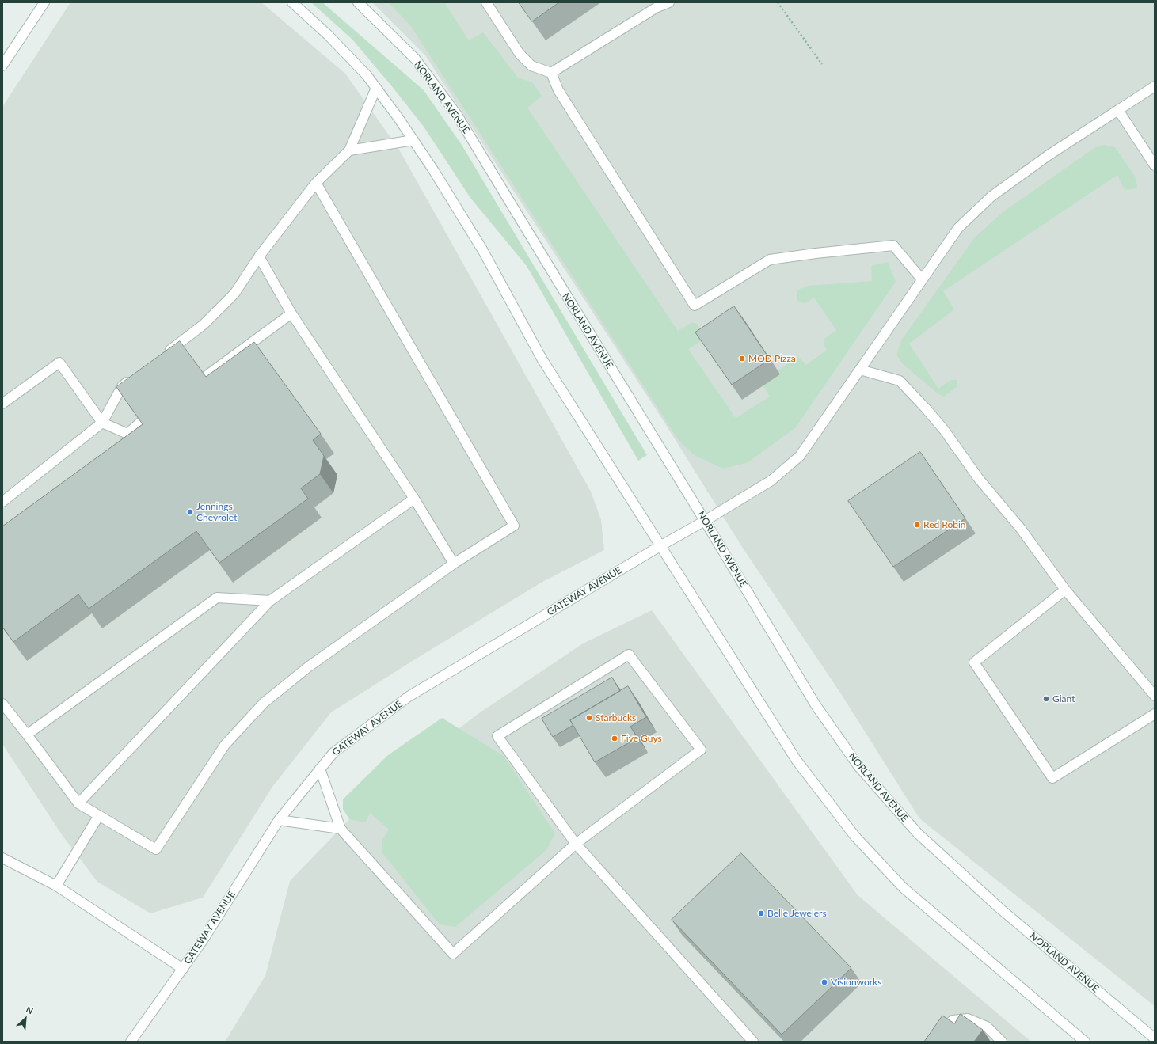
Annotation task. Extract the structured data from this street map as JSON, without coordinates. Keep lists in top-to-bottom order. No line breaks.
{"streets":{"main road":["NORLAND AVENUE","GATEWAY AVENUE"]},"crossings":[["NORLAND AVENUE","GATEWAY AVENUE"]],"places":["MOD Pizza","Jennings Chevrolet","Red Robin","Giant","Starbucks","Five Guys","Belle Jewelers","Visionworks"],"north":"top right"}
